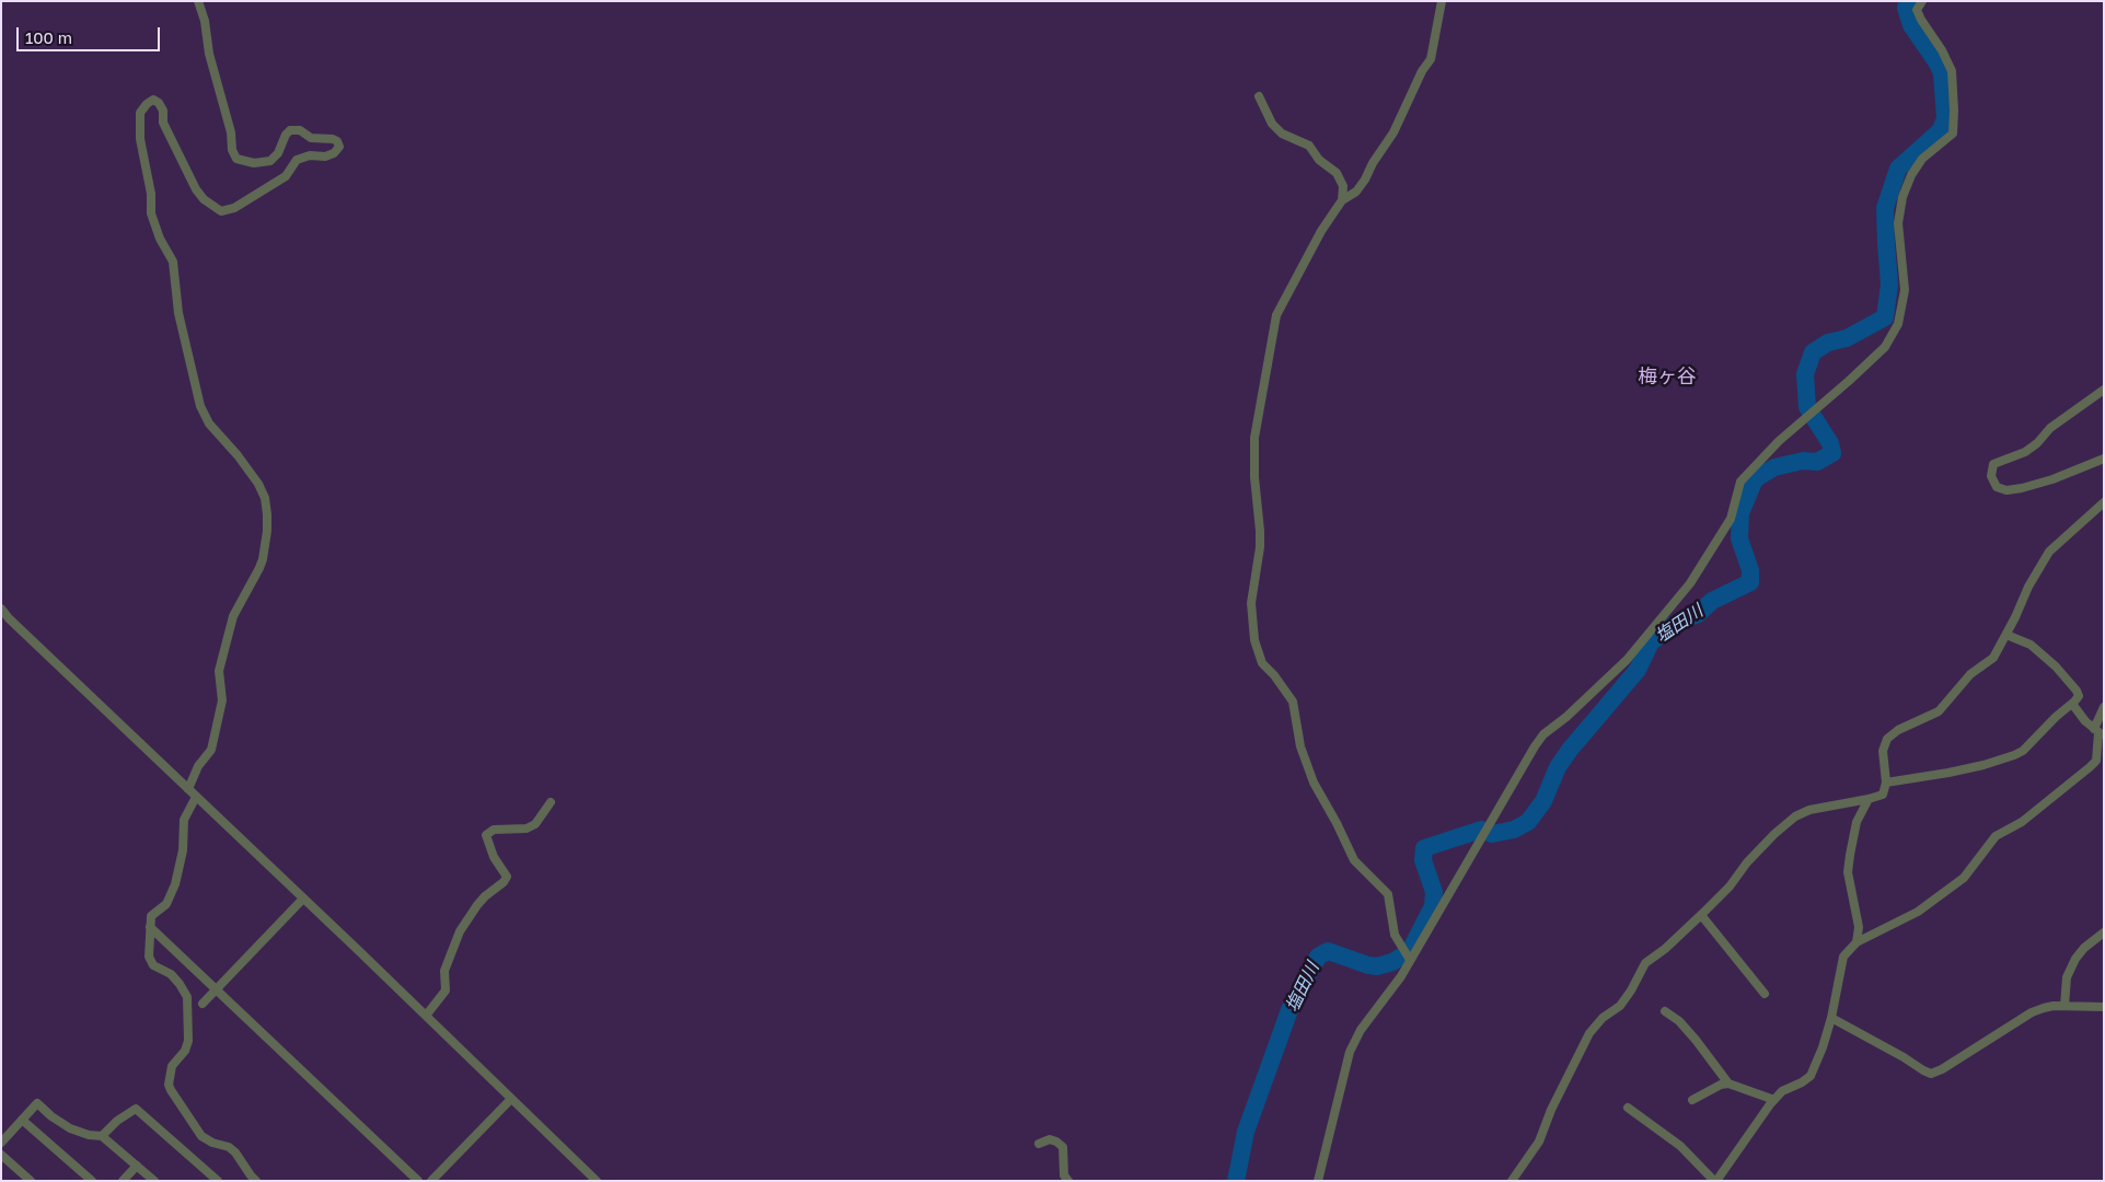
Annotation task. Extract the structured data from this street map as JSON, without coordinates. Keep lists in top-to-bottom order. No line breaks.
{"districts":["梅ヶ谷"],"water":["塩田川"],"scale_bar":"100 m"}
